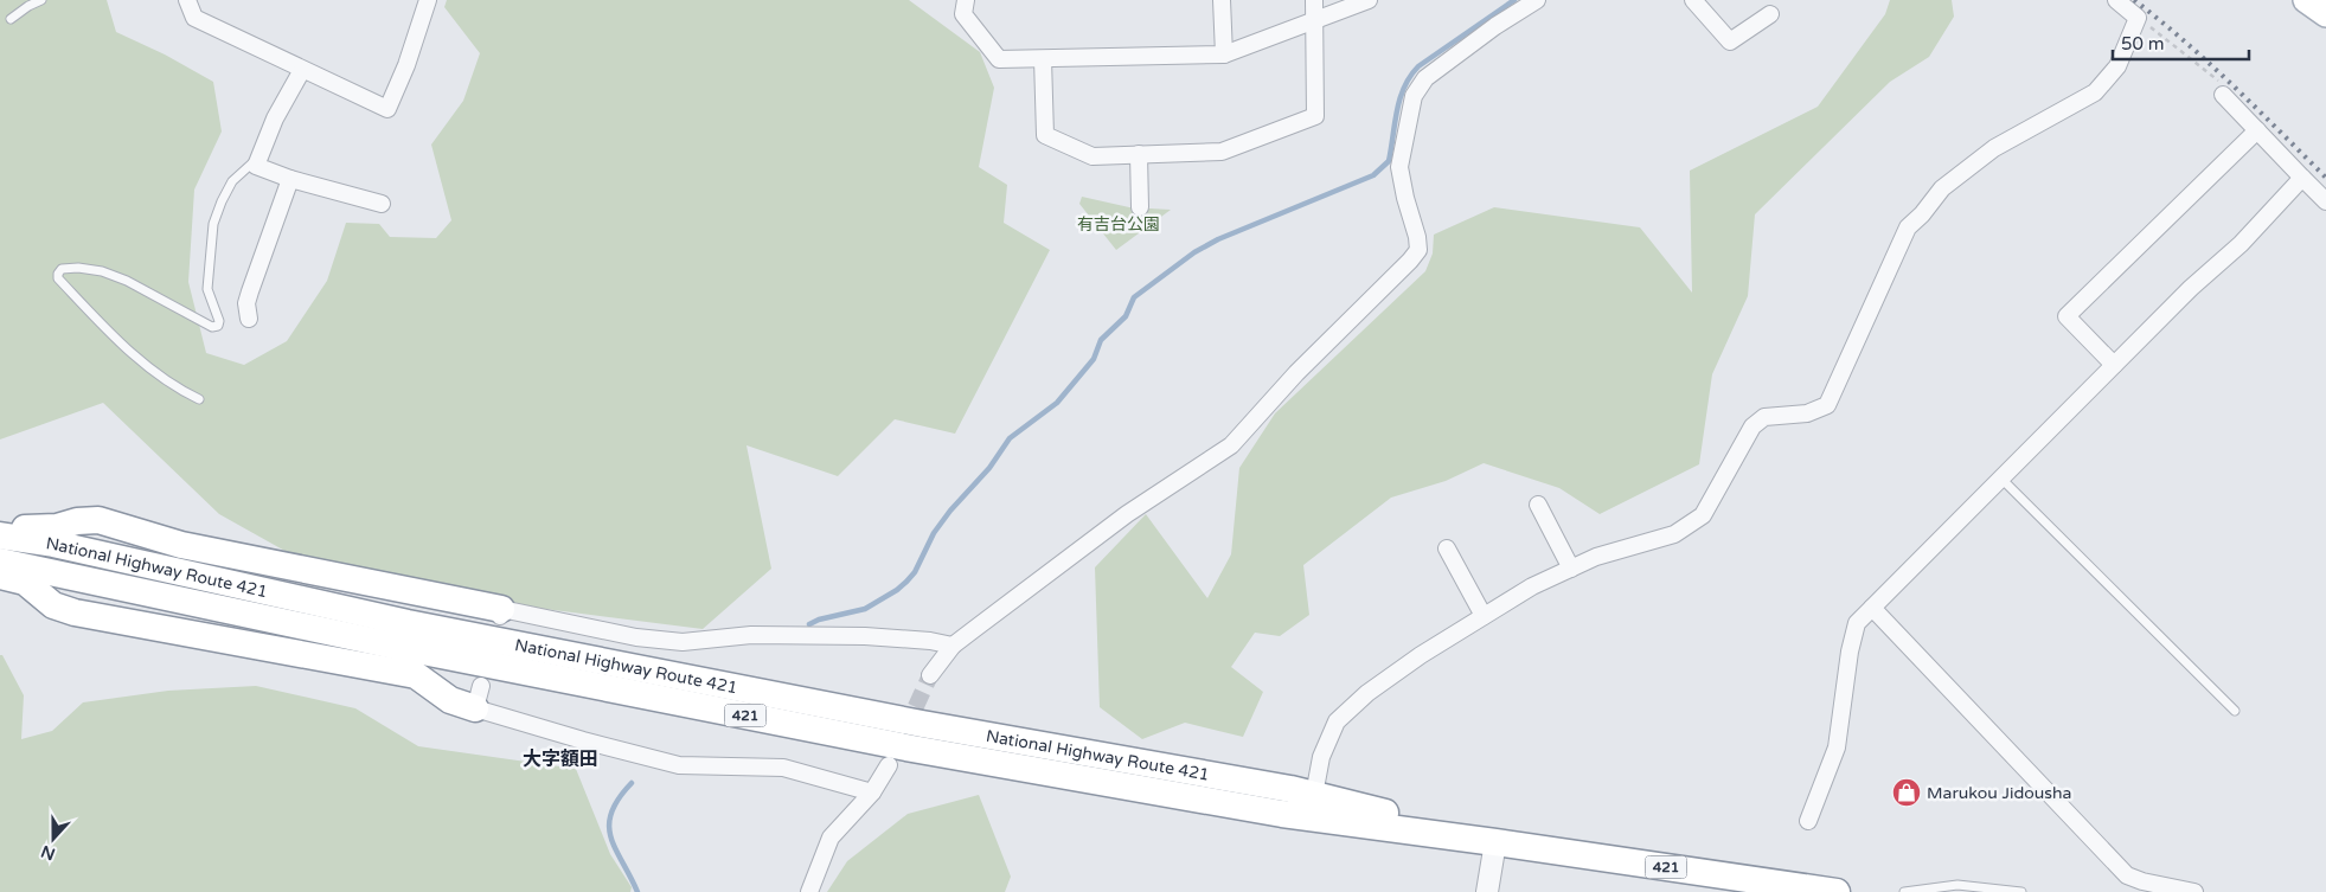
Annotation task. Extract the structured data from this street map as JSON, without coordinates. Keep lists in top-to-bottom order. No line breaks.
{"streets":{"highway":["National Highway Route 421","421"]},"districts":["大字額田"],"parks":["有吉台公園"],"places":{"shop":["Marukou Jidousha"]},"scale_bar":"50 m","north":"bottom"}
